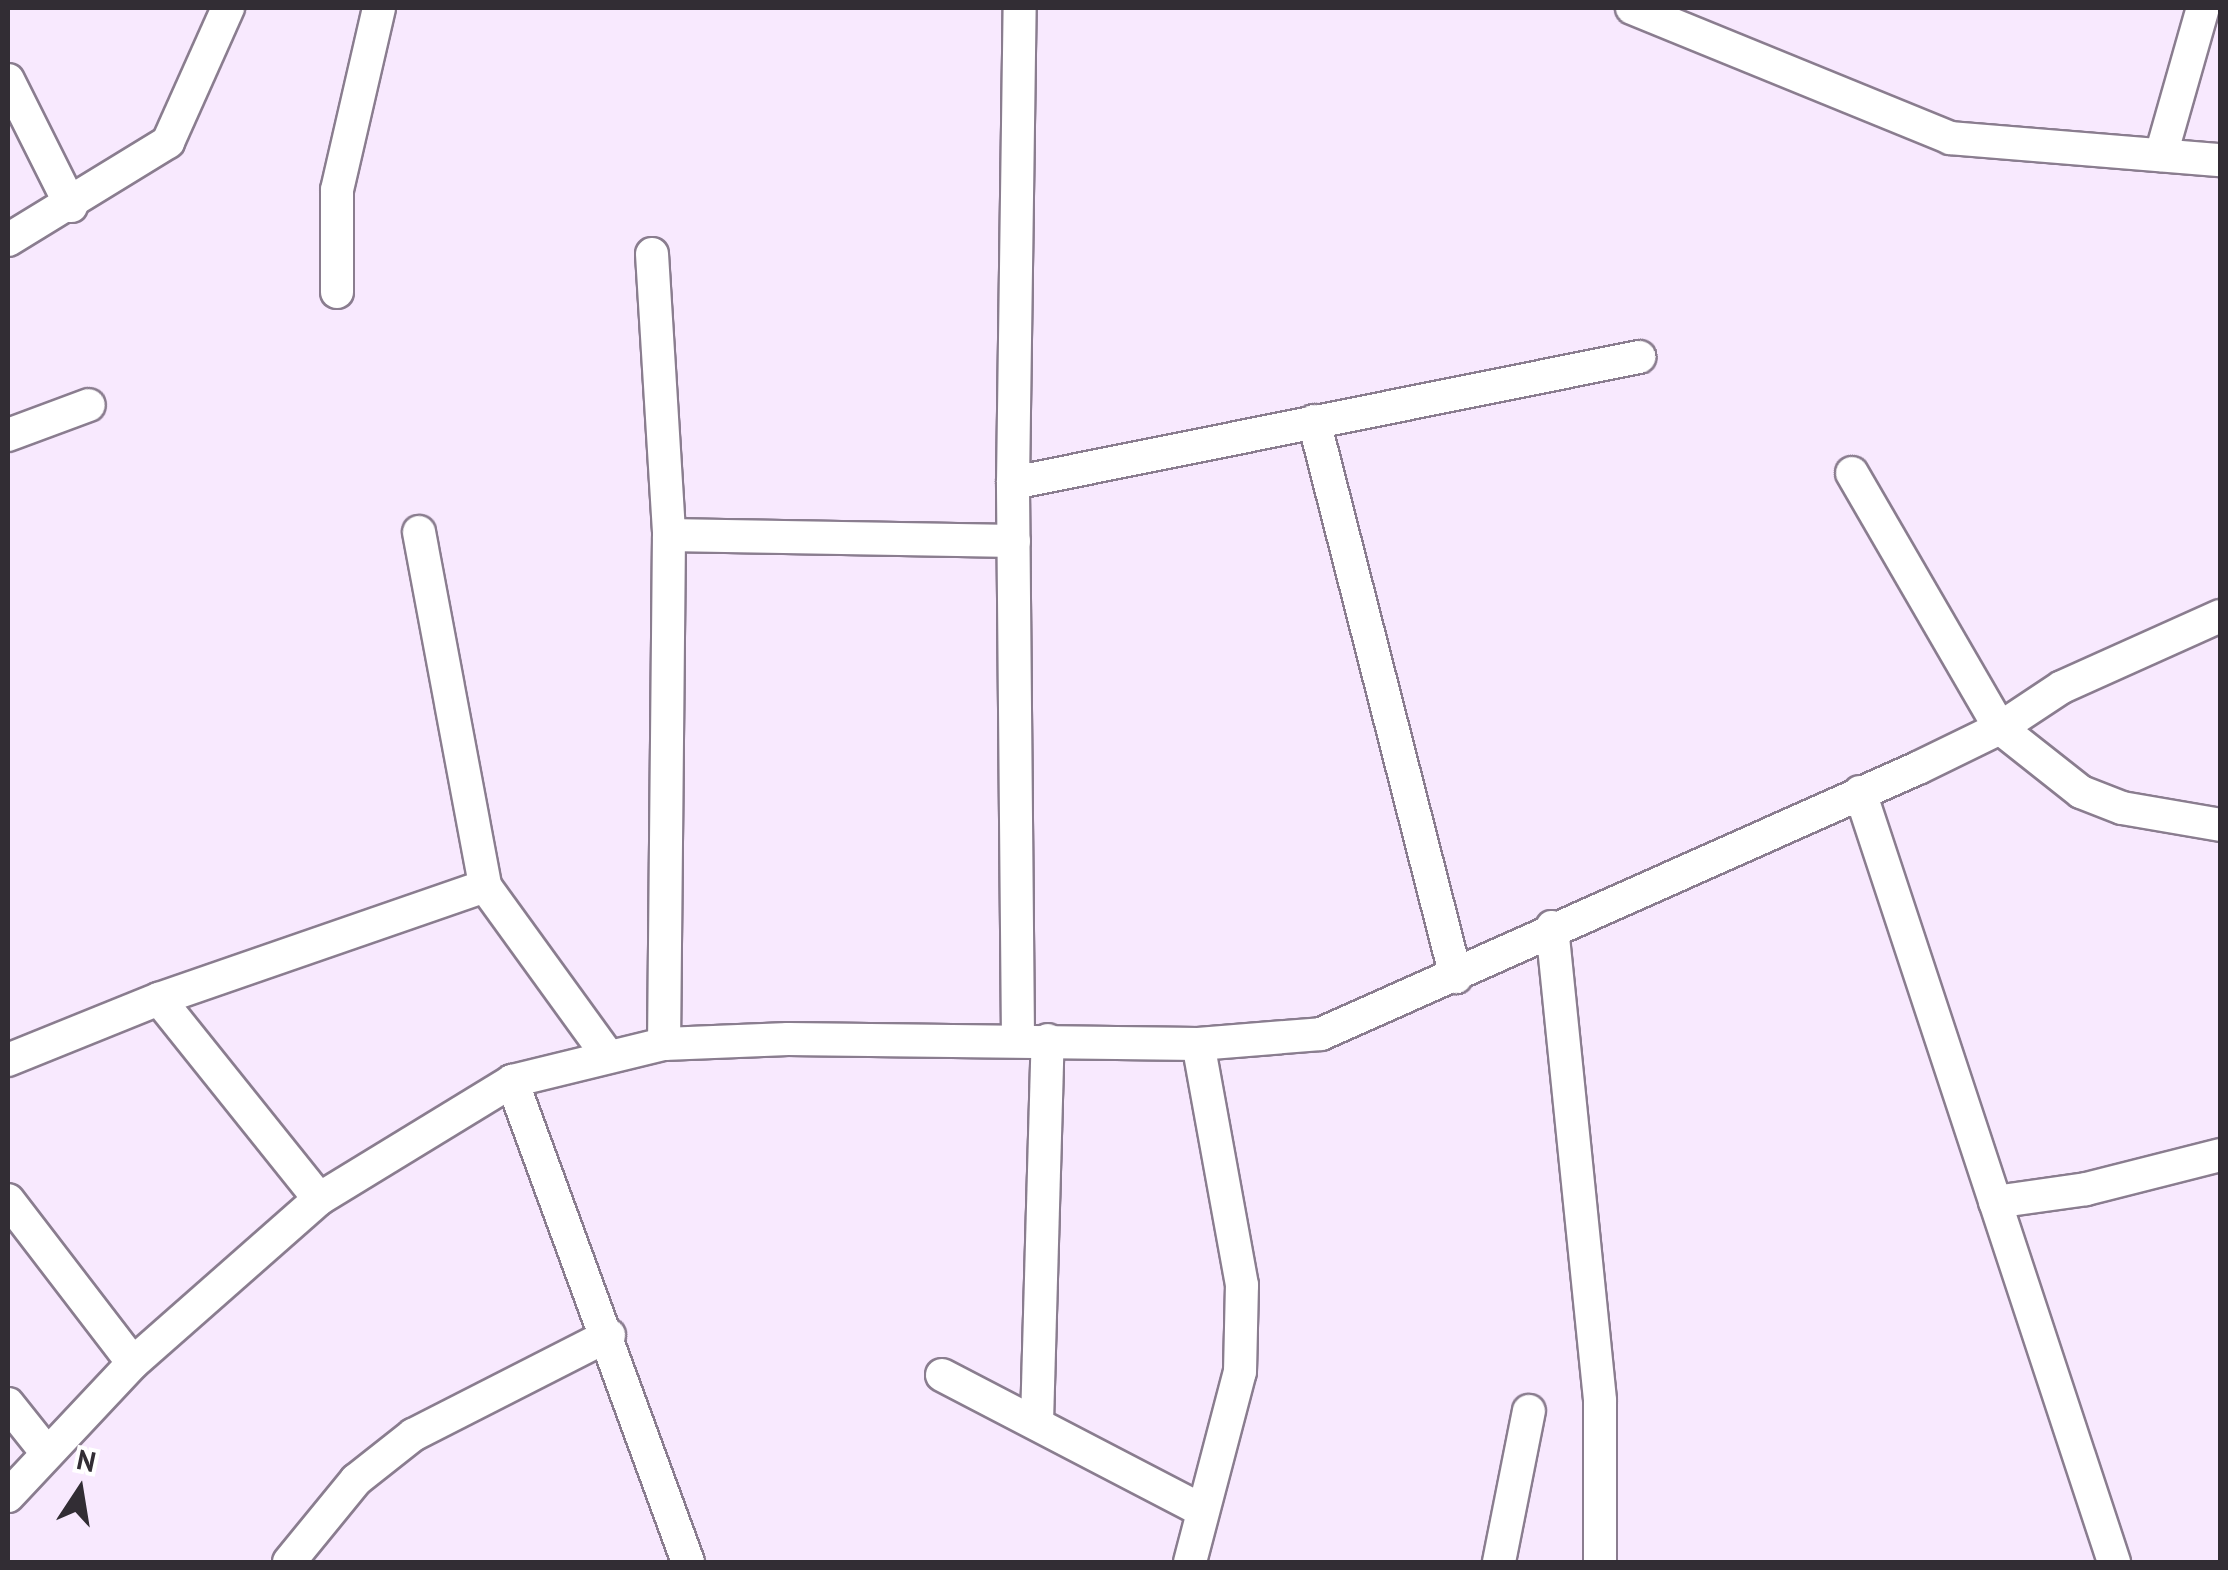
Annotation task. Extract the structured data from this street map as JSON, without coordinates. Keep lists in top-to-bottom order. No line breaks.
{"north":"top"}
